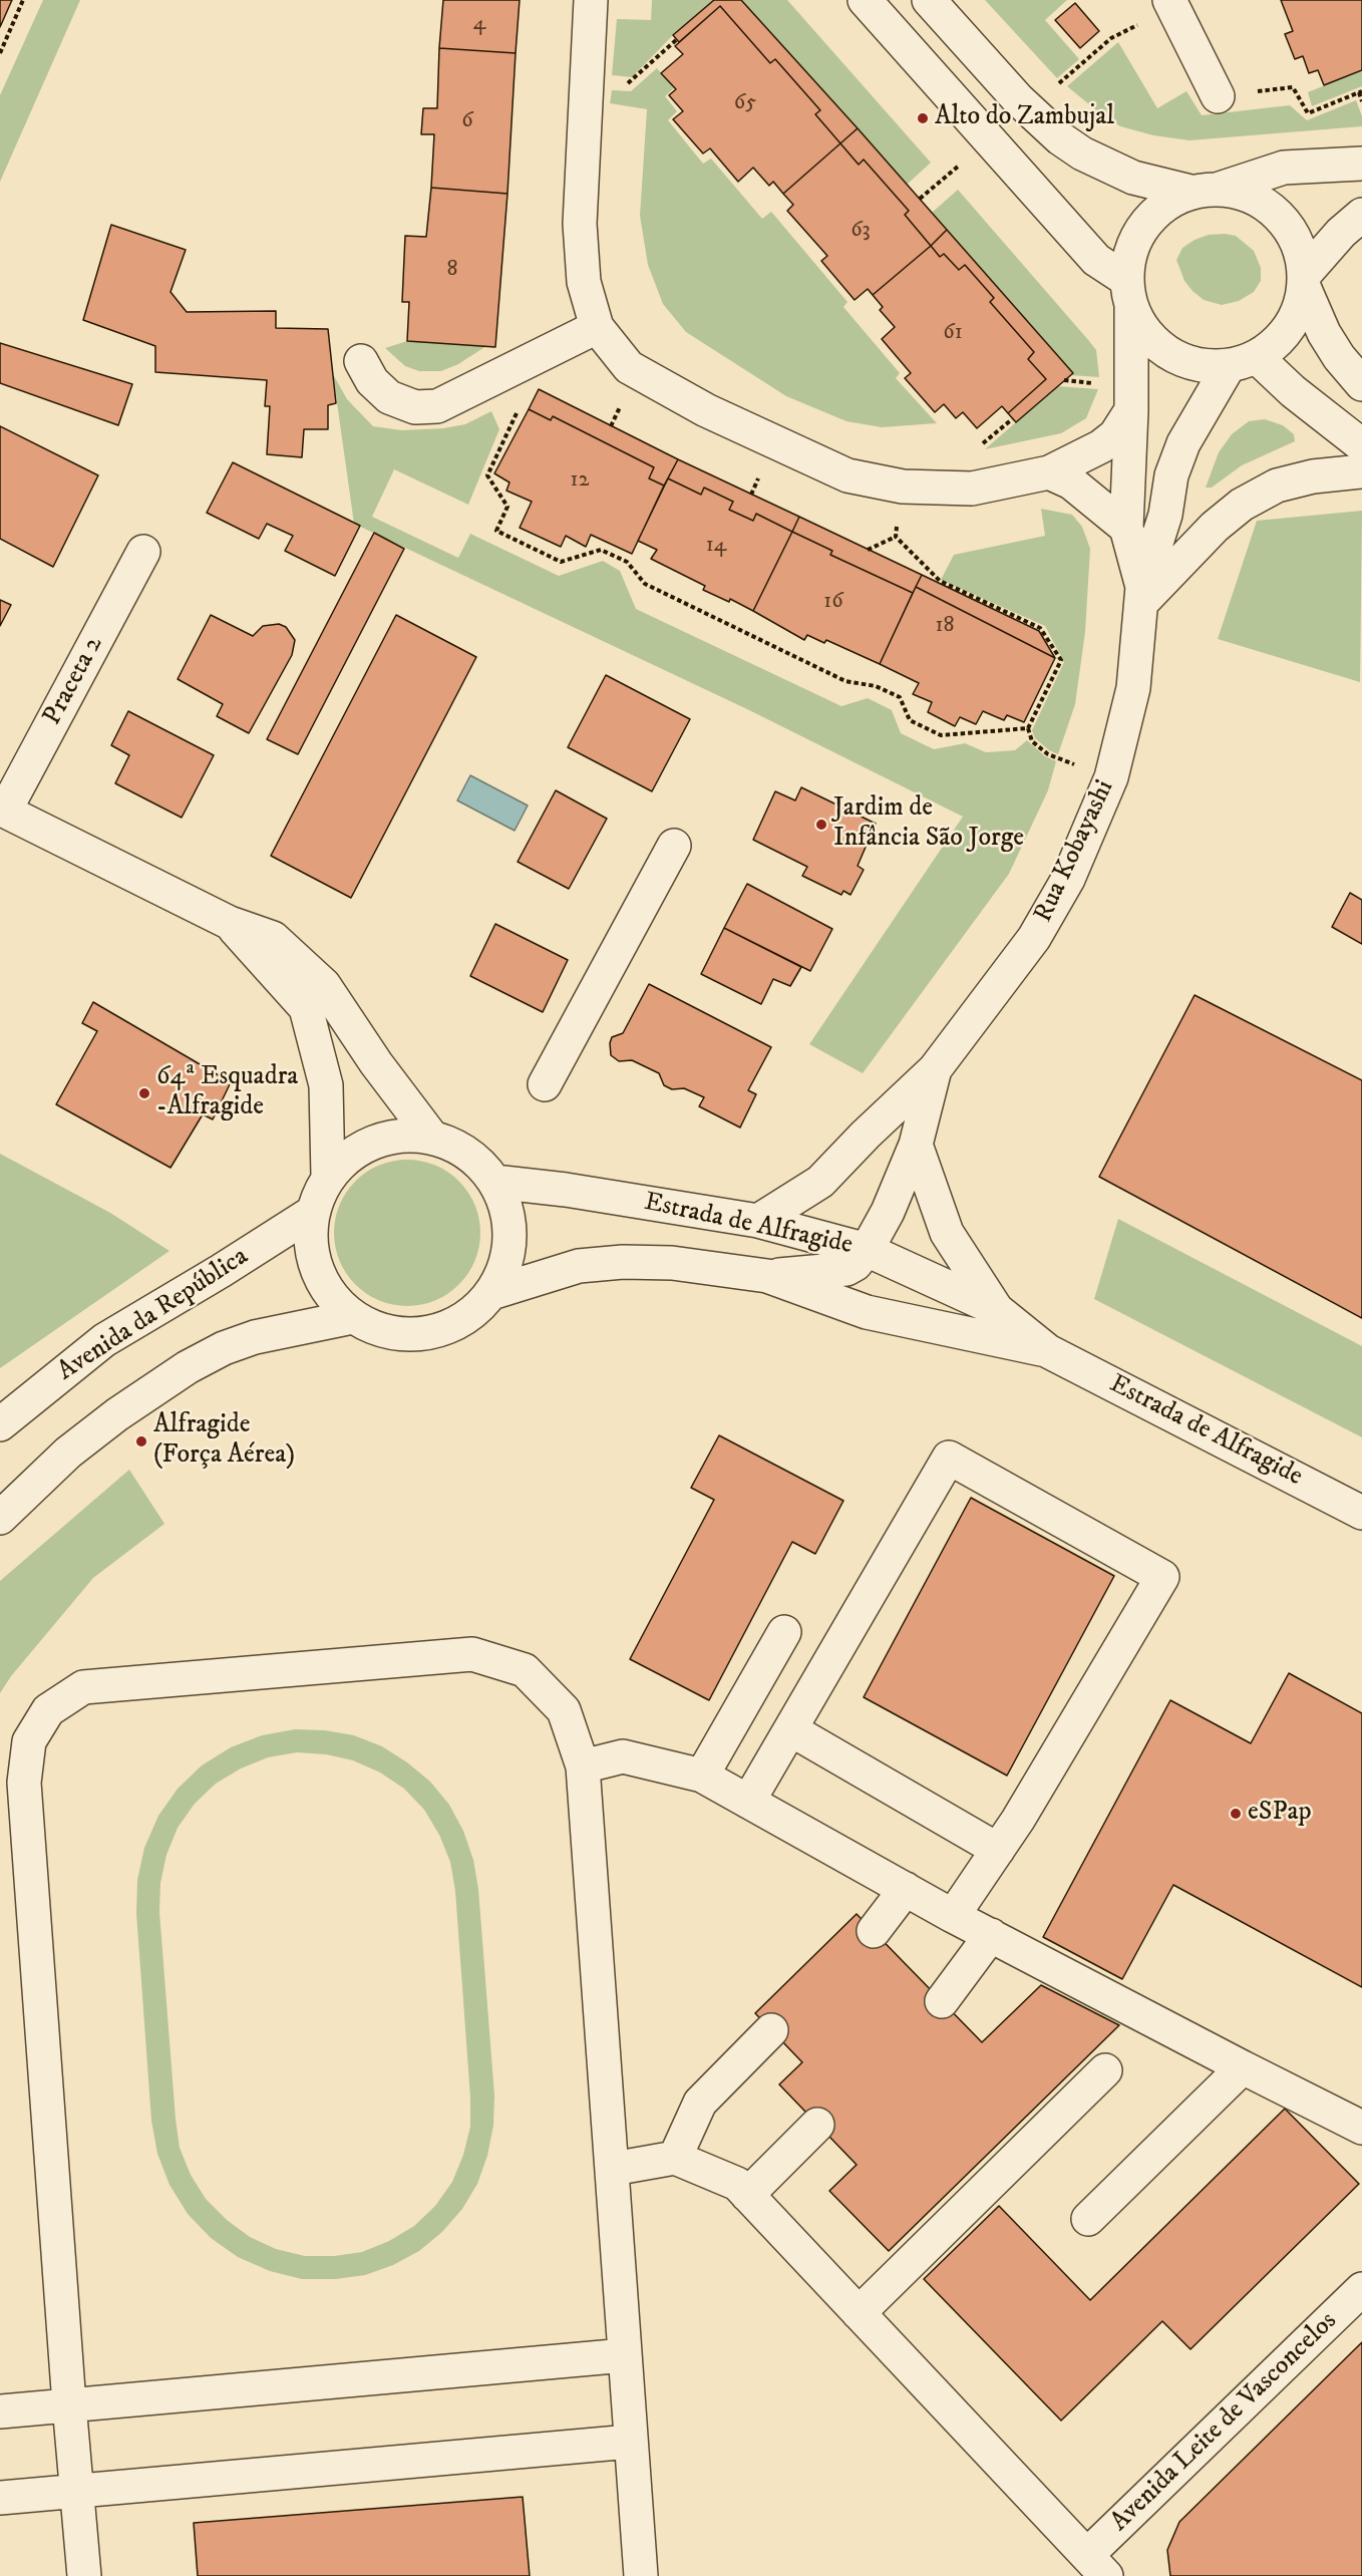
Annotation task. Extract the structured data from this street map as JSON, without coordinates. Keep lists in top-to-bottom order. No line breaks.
{"streets":{"street":["Praceta 2","Rua Kobayashi","Estrada de Alfragide","Avenida da República","Avenida Leite de Vasconcelos"]},"crossings":[["Rua Kobayashi","Estrada de Alfragide"],["Estrada de Alfragide","Avenida da República"]],"places":["Alto do Zambujal","Jardim de Infância São Jorge","64ª Esquadra -Alfragide","Alfragide (Força Aérea)","eSPap"],"house_numbers":["4","65","6","63","8","61","12","14","16","18"]}
